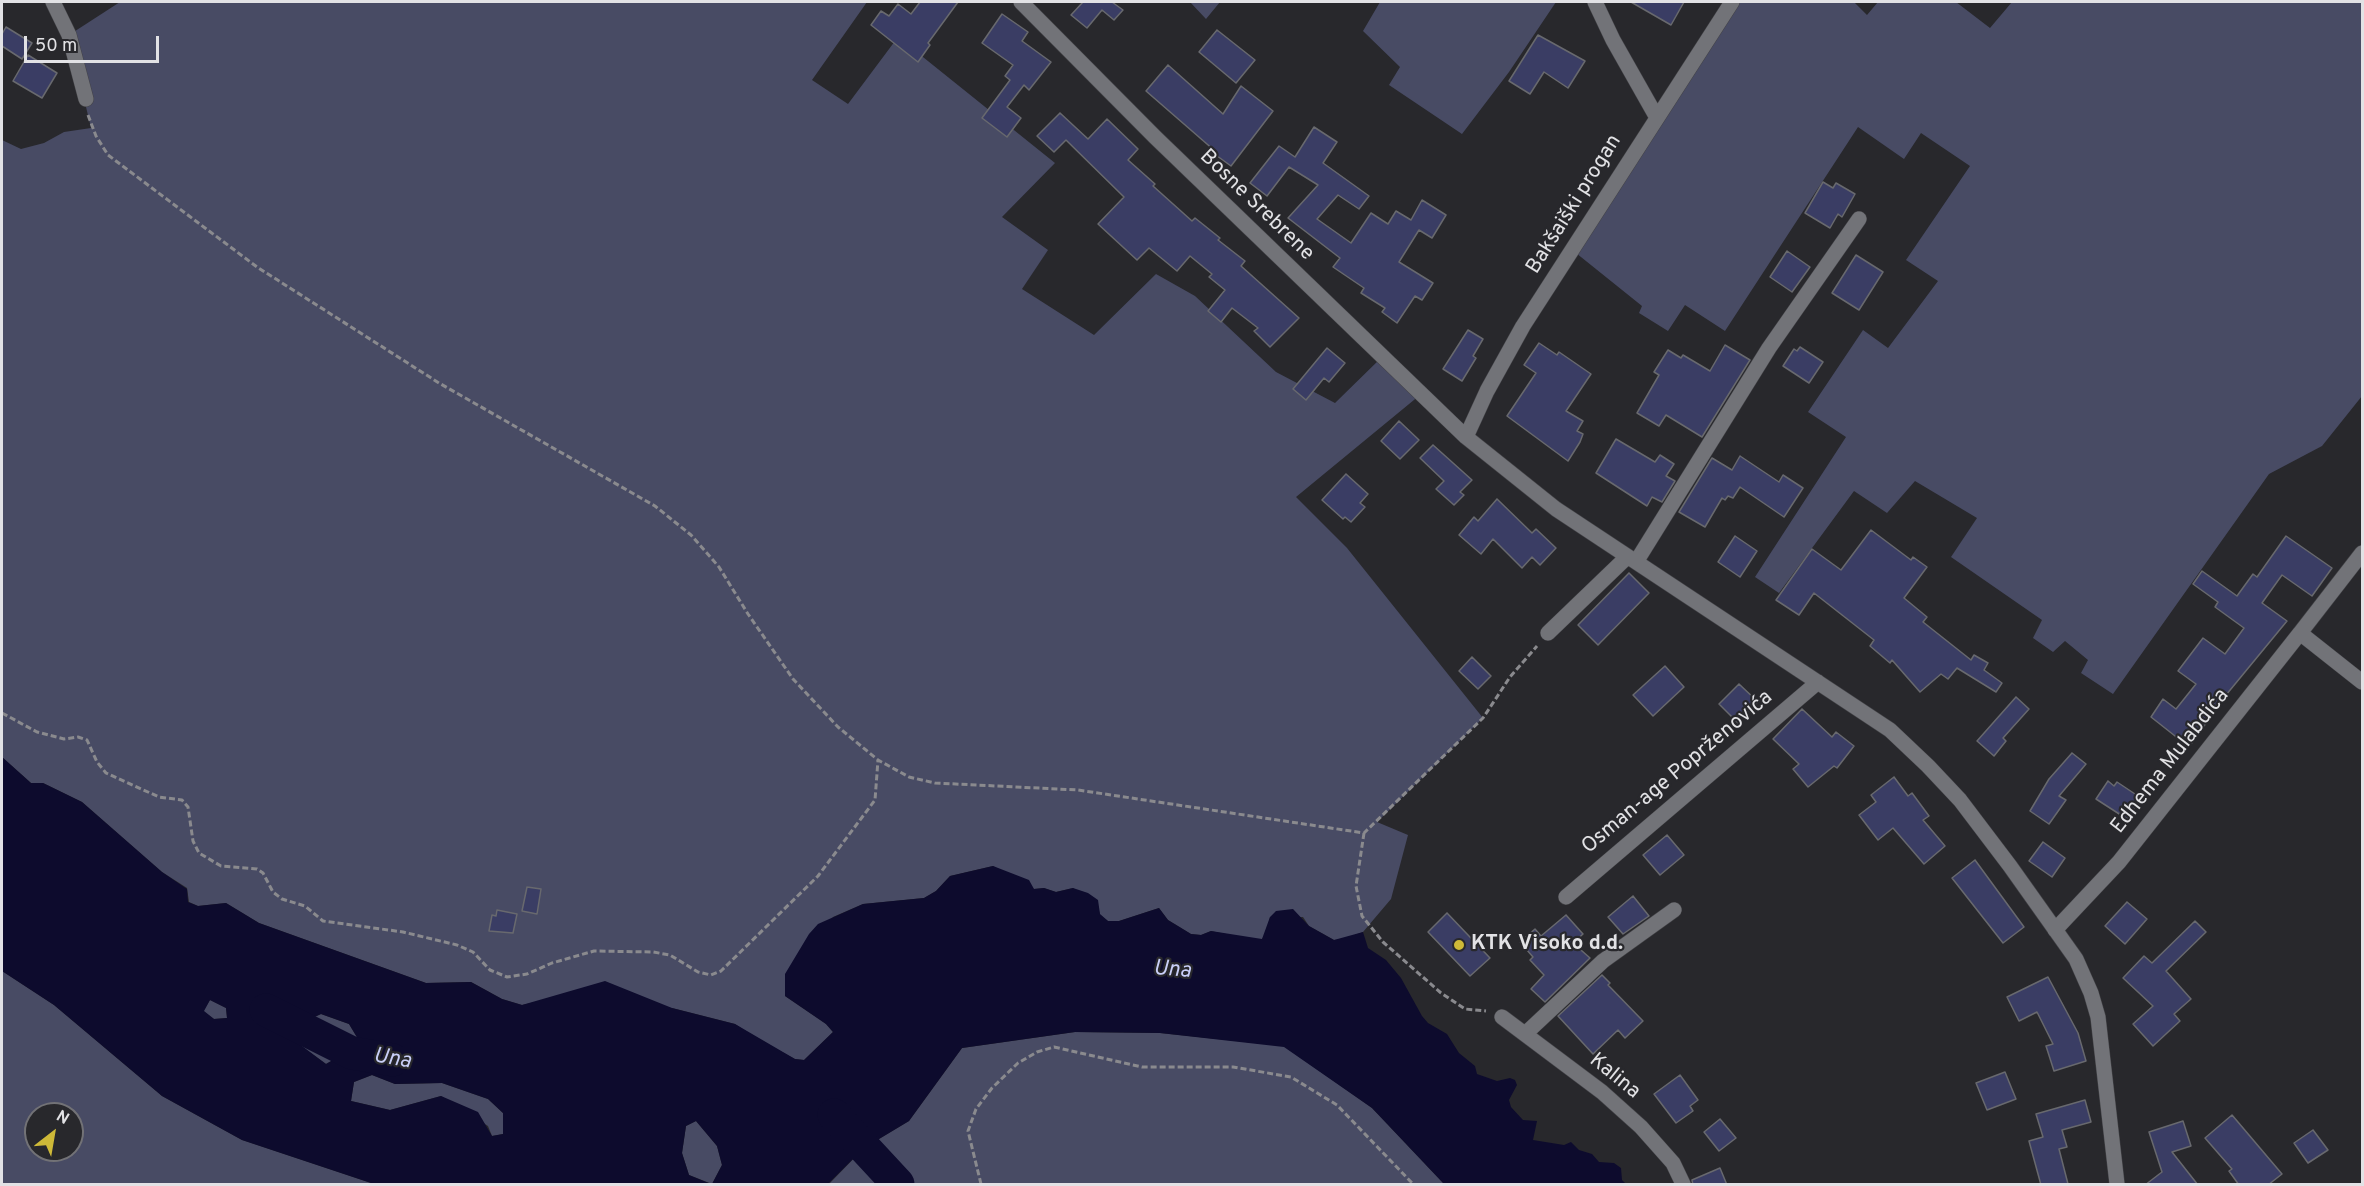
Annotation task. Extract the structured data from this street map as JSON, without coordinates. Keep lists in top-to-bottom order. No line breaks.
{"streets":{"street":["Bakšaiški progan","Bosne Srebrene","Edhema Mulabdića","Osman-age Poprženovića","Kalina"]},"crossings":[["Bakšaiški progan","Bosne Srebrene"],["Bosne Srebrene","Edhema Mulabdića"],["Bosne Srebrene","Osman-age Poprženovića"]],"water":["Una"],"places":["KTK Visoko d.d."],"scale_bar":"50 m","north":"top right"}
